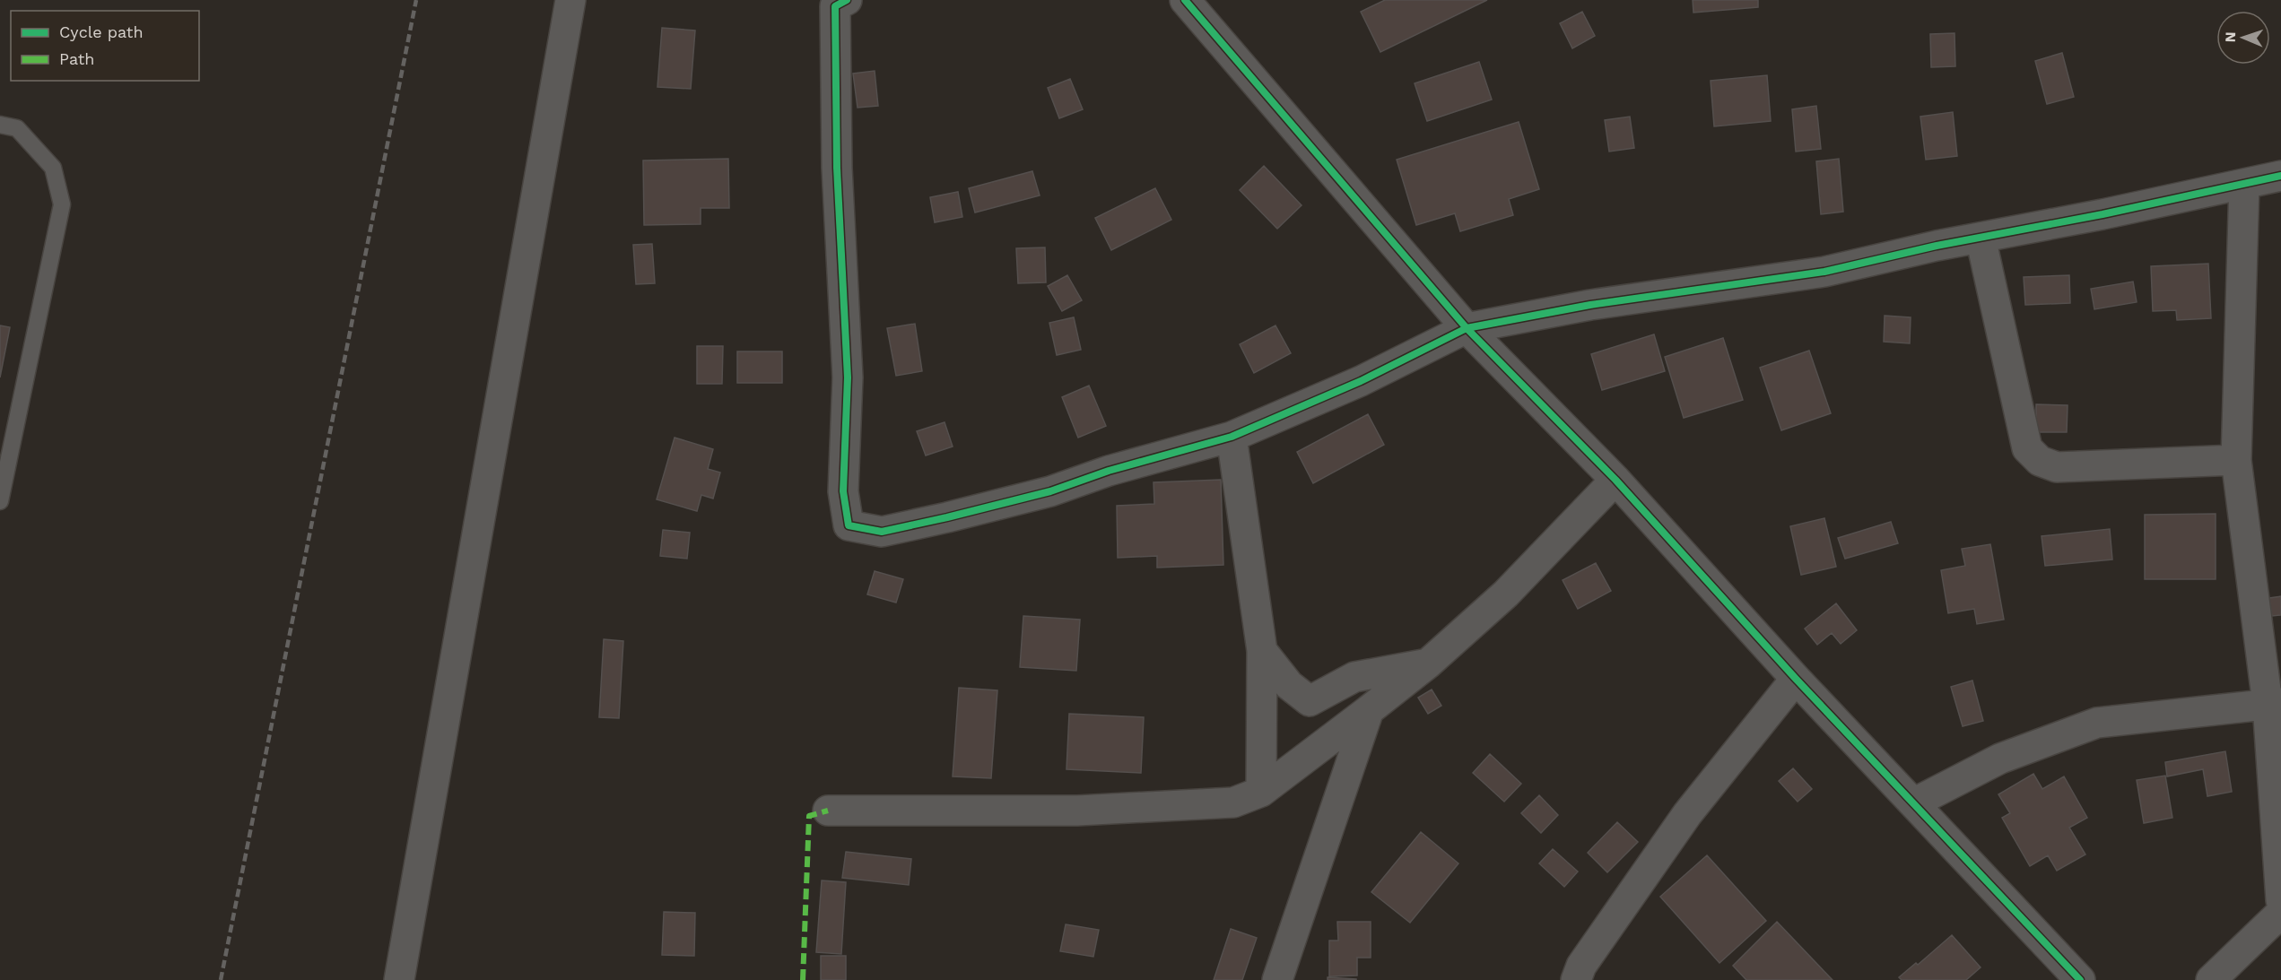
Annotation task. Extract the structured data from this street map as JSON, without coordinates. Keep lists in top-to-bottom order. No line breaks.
{"legend":["Cycle path","Path"],"north":"left"}
